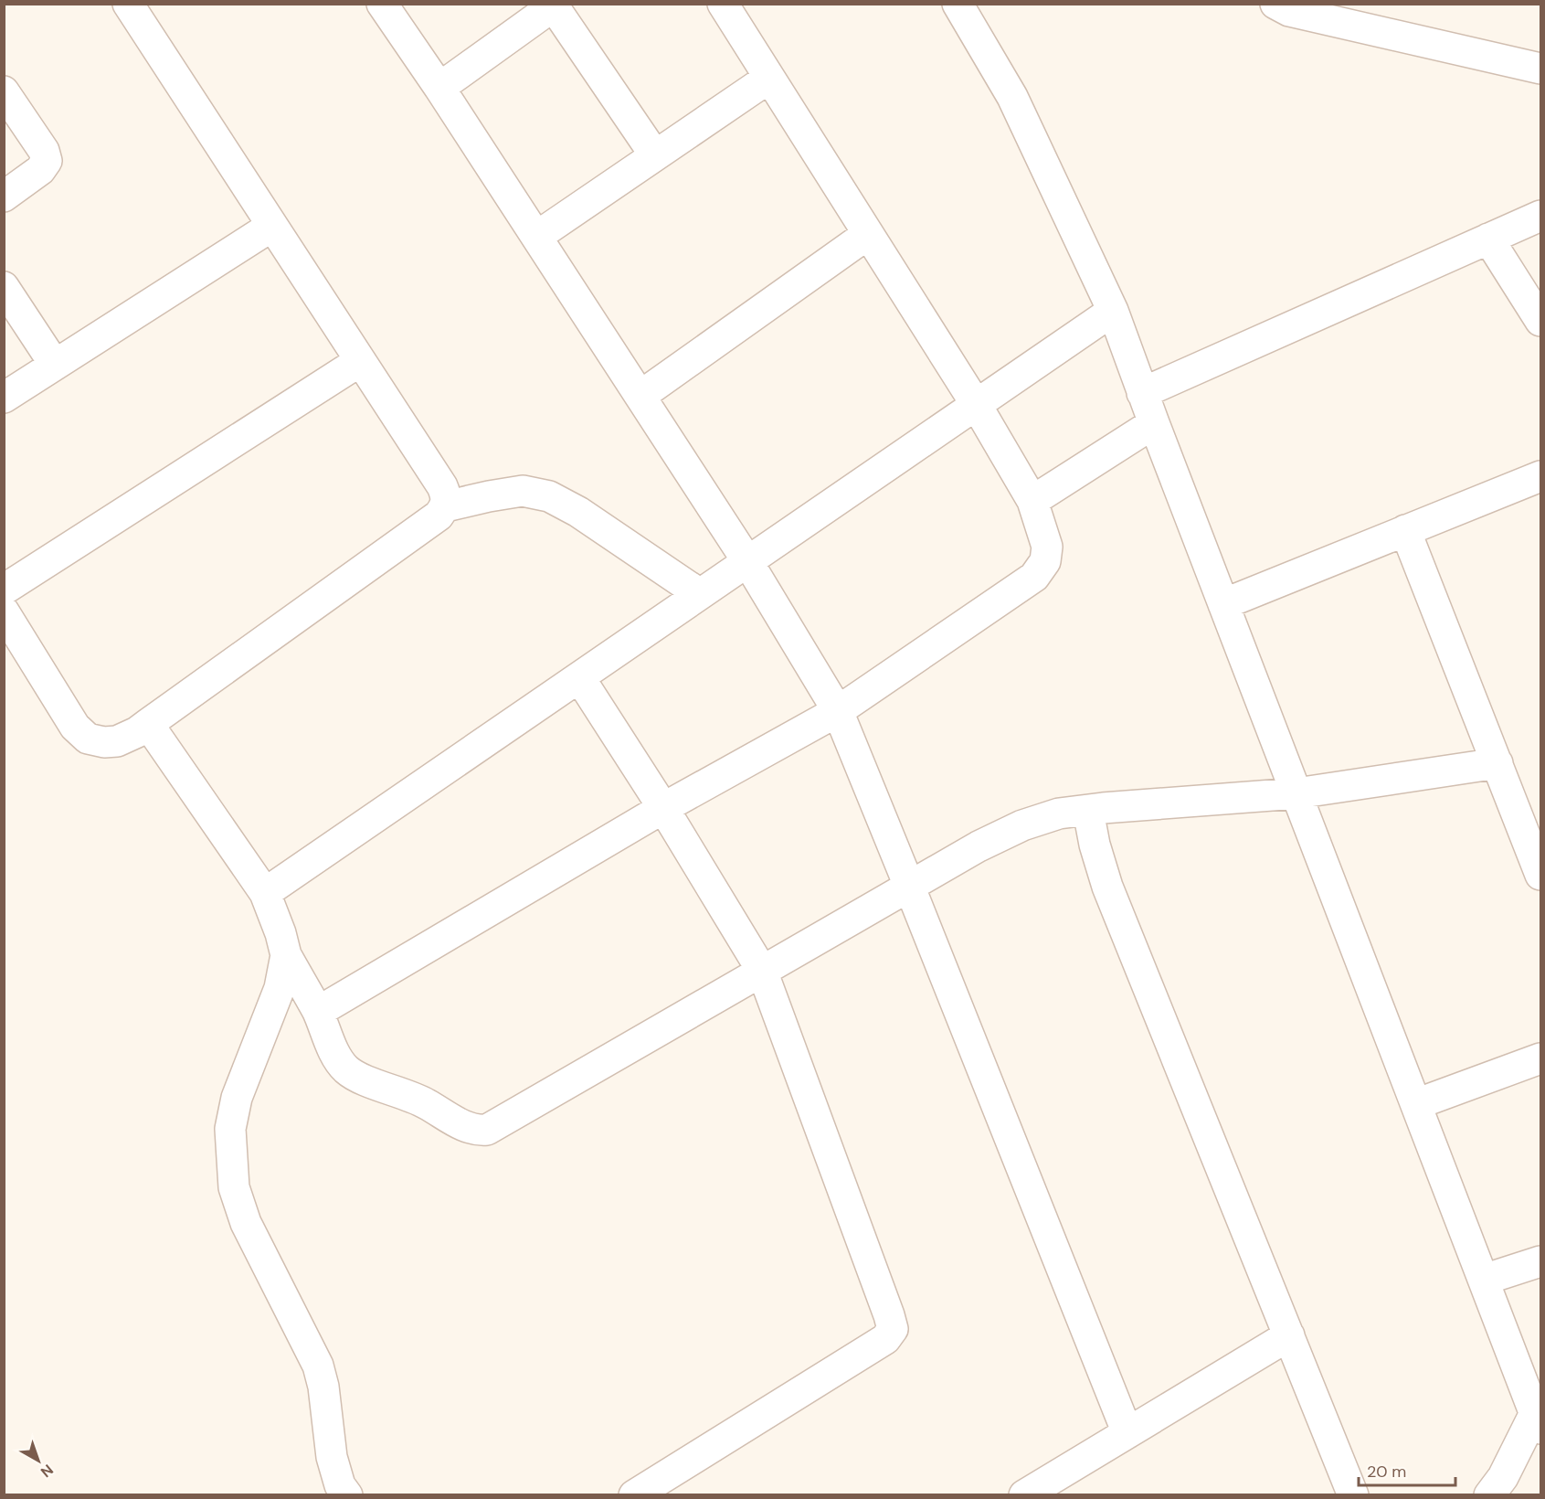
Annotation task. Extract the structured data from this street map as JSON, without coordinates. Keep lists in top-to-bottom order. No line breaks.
{"scale_bar":"20 m","north":"bottom right"}
